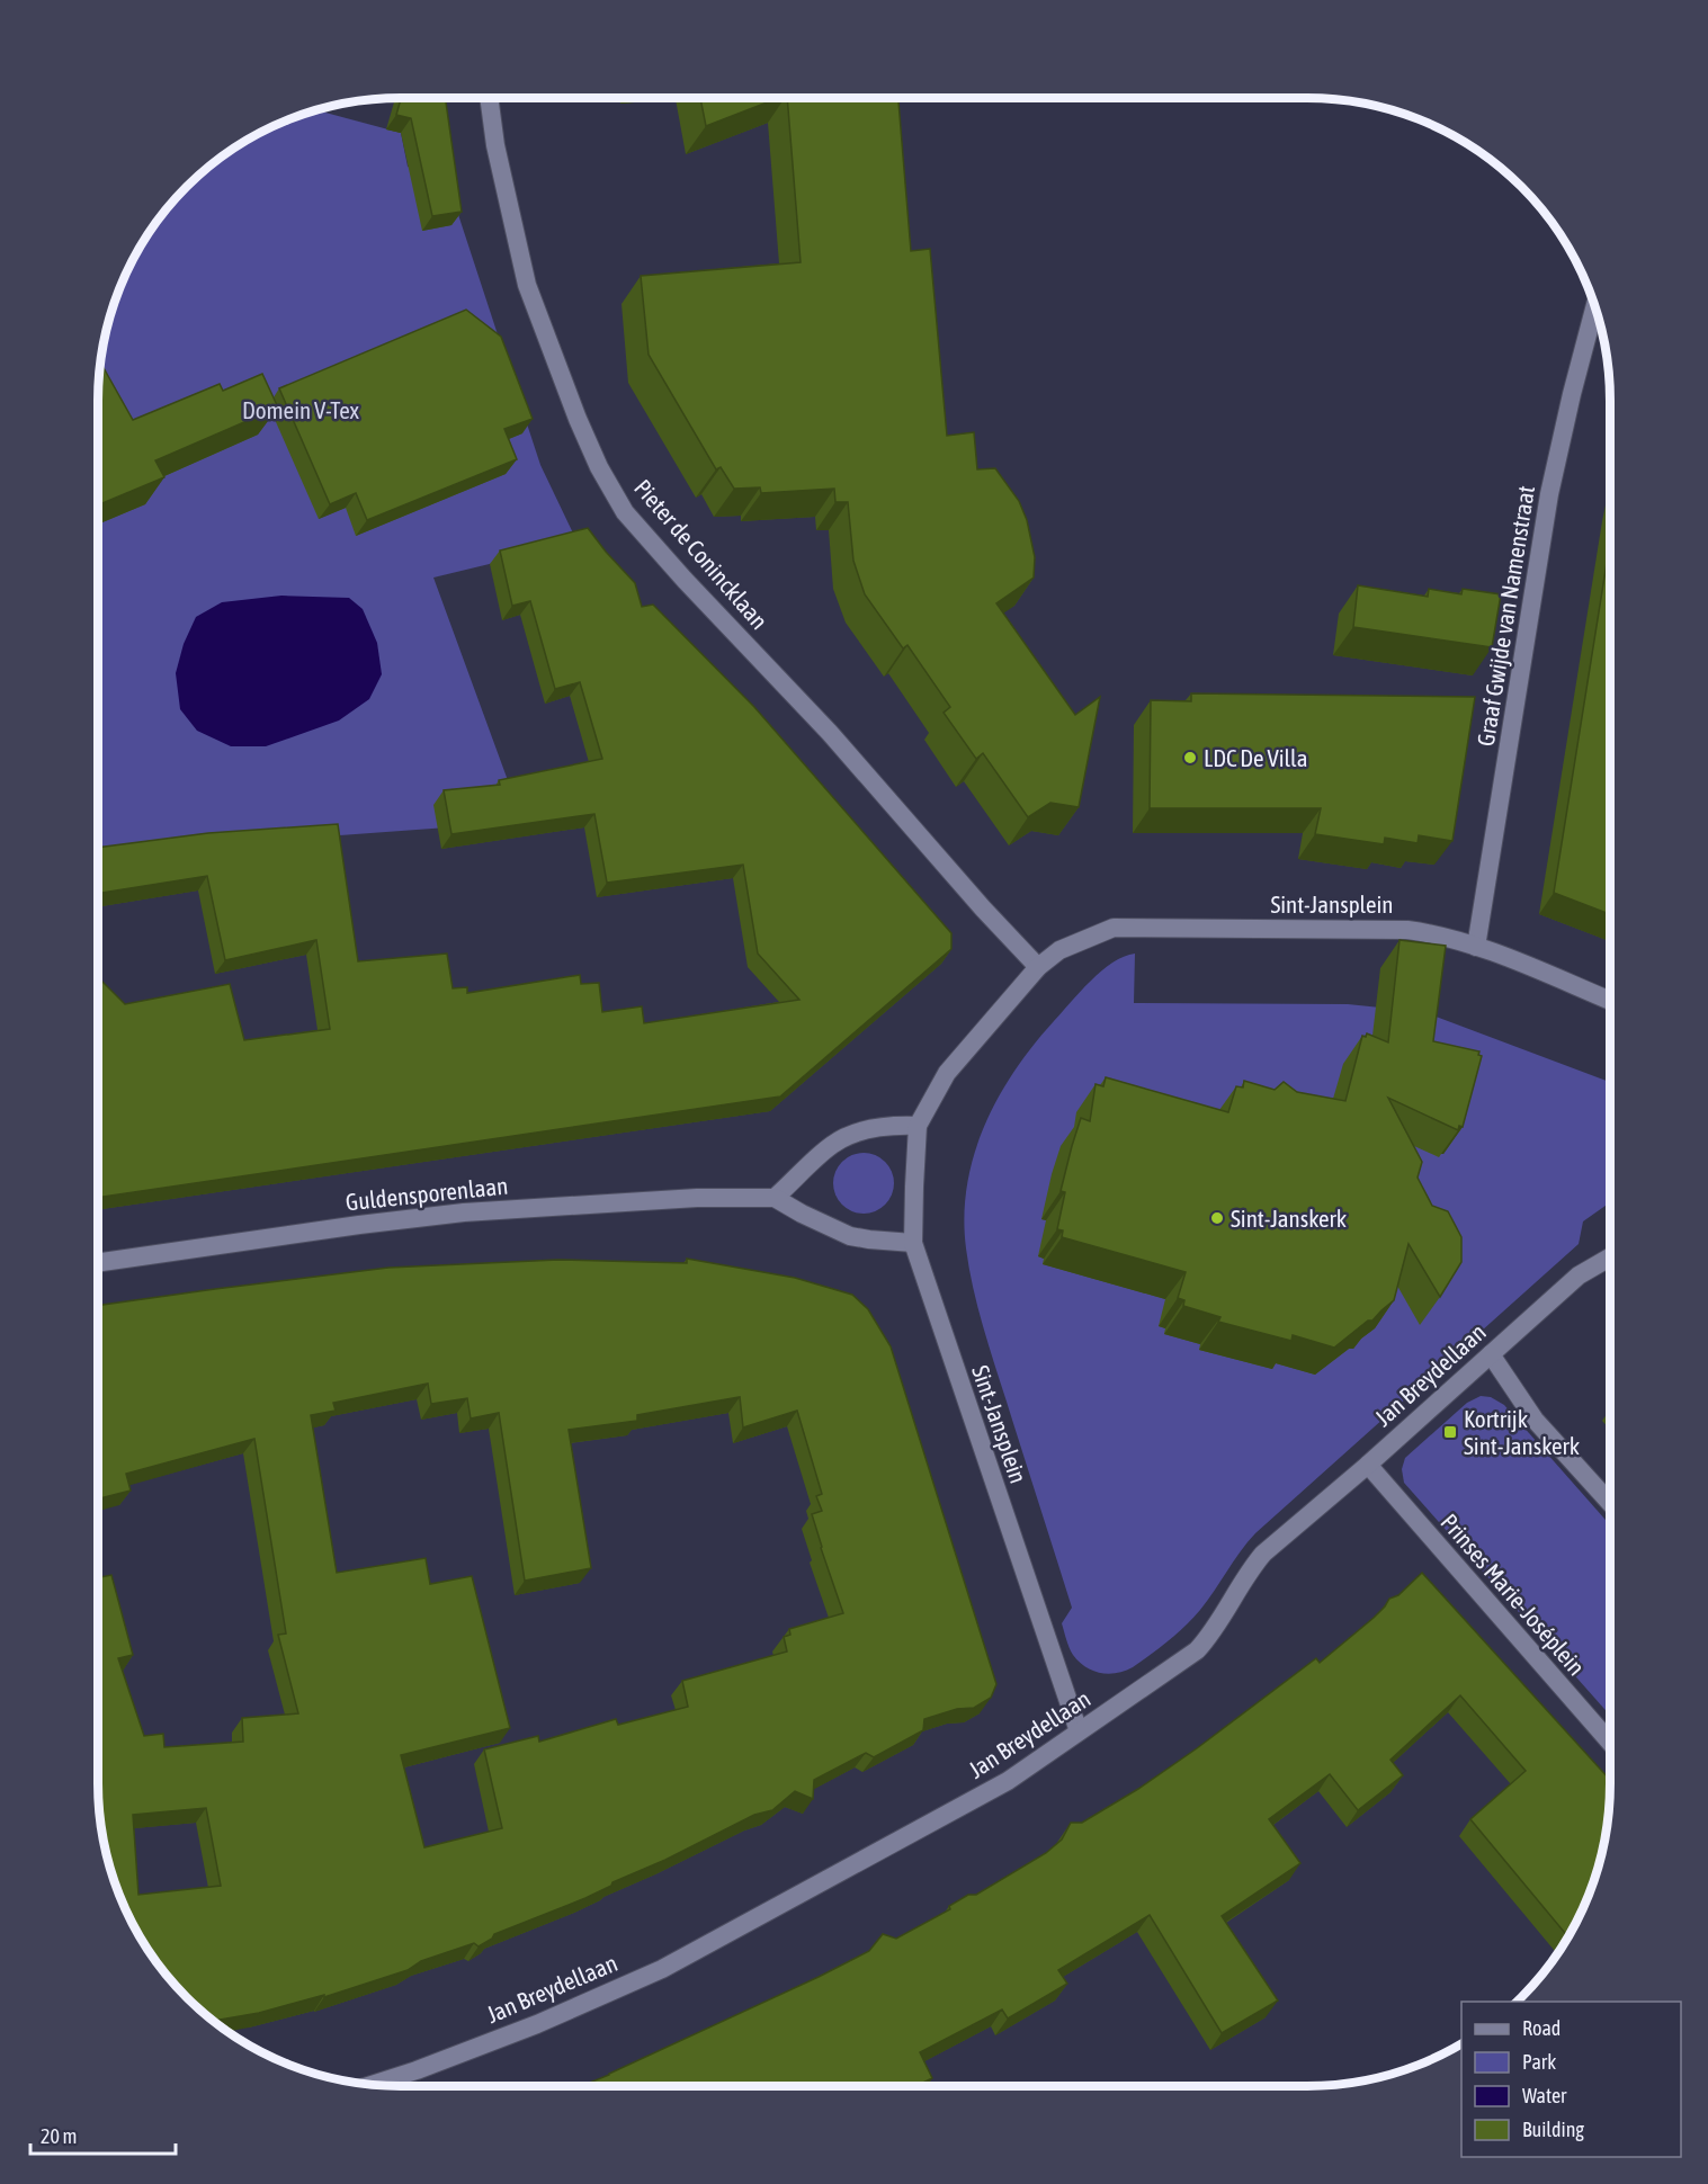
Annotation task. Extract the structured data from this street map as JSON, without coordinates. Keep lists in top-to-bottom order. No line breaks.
{"streets":{"street":["Pieter de Conincklaan","Graaf Gwijde van Namenstraat","Sint-Jansplein","Guldensporenlaan","Jan Breydellaan","Prinses Marie-Joséplein"]},"crossings":[["Pieter de Conincklaan","Sint-Jansplein"],["Graaf Gwijde van Namenstraat","Sint-Jansplein"],["Sint-Jansplein","Guldensporenlaan"],["Sint-Jansplein","Jan Breydellaan"],["Jan Breydellaan","Prinses Marie-Joséplein"]],"parks":["Domein V-Tex"],"places":{"other":["LDC De Villa","Sint-Janskerk"],"transit":["Kortrijk Sint-Janskerk"]},"legend":["Road","Park","Water","Building"],"scale_bar":"20 m"}
